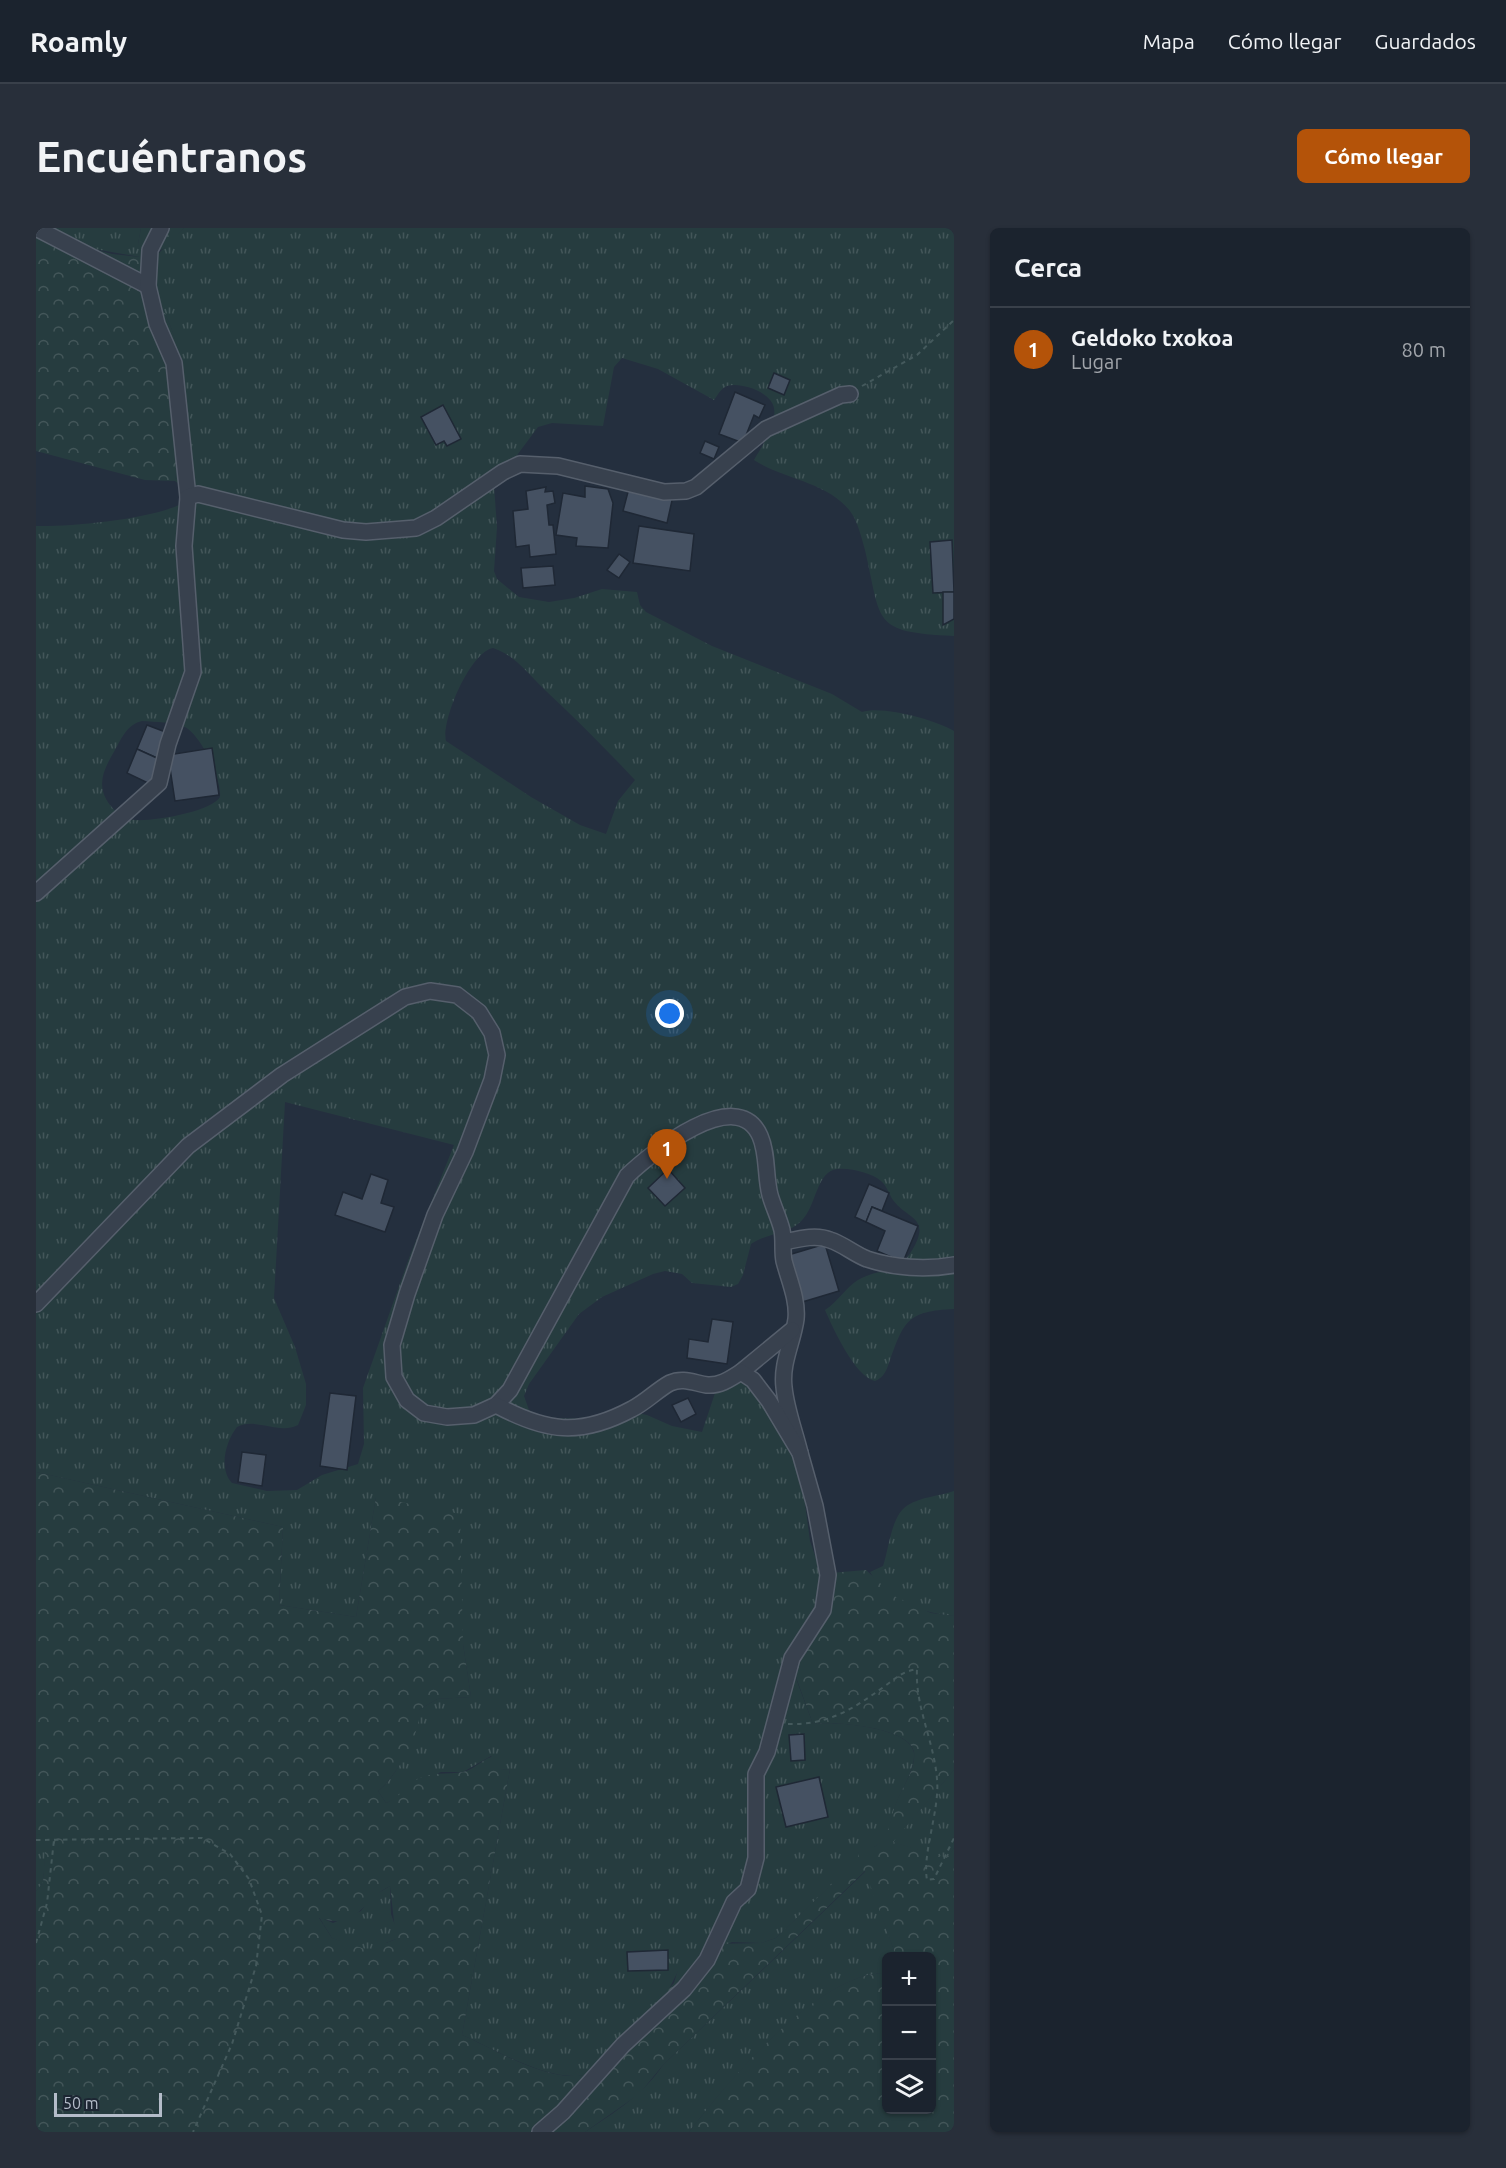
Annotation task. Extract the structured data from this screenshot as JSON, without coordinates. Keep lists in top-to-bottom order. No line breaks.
{"scale_bar":"50 m","page":{"header":"Roamly","nav":["Mapa","Cómo llegar","Guardados"],"buttons":"Cómo llegar","title":"Encuéntranos","heading":"Cerca","list":[{"mark":"1","name":"Geldoko txokoa","note":"Lugar","value":"80 m"}],"pins":"1","map_buttons":["+","−"],"scale":"50 m"}}
